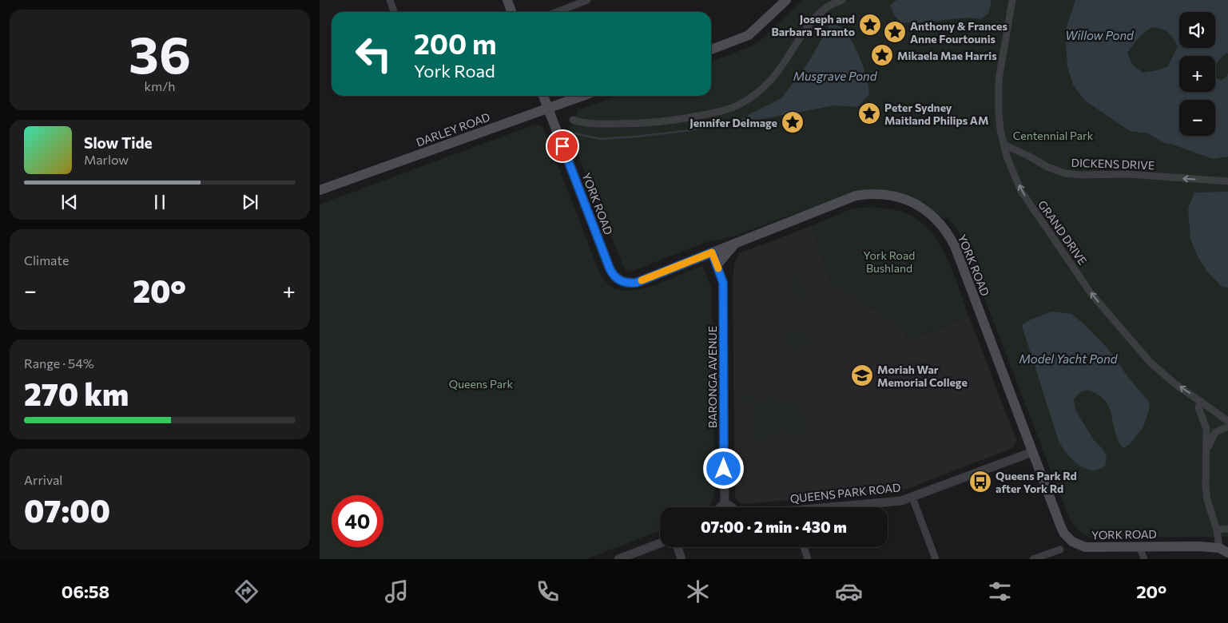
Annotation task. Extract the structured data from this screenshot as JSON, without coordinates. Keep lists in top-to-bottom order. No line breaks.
{"streets":{"main road":["DARLEY ROAD","YORK ROAD"],"street":["DICKENS DRIVE","GRAND DRIVE","BARONGA AVENUE","QUEENS PARK ROAD"]},"crossings":[["DARLEY ROAD","YORK ROAD"],["DICKENS DRIVE","GRAND DRIVE"],["YORK ROAD","BARONGA AVENUE"],["YORK ROAD","QUEENS PARK ROAD"]],"one_way":["DICKENS DRIVE","GRAND DRIVE"],"water":["Willow Pond","Musgrave Pond","Model Yacht Pond"],"parks":["Centennial Park","York Road Bushland","Queens Park"],"places":{"place":["Joseph and Barbara Taranto","Anthony & Frances Anne Fourtounis","Mikaela Mae Harris","Peter Sydney Maitland Philips AM","Jennifer DeImage"],"school or university":["Moriah War Memorial College"],"bus stop":["Queens Park Rd after York Rd"]},"page":{"tile":[["36","km/h"],"Climate",["Range · 54%","270 km"],["Arrival","07:00"]],"map_buttons":["+","−"],"turn":["200 m","York Road"],"song":["Slow Tide","Marlow"],"heat":["−","20°","+"],"limit":"40","trip":"07:00 · 2 min · 430 m","tabs":["06:58","20°"]}}
